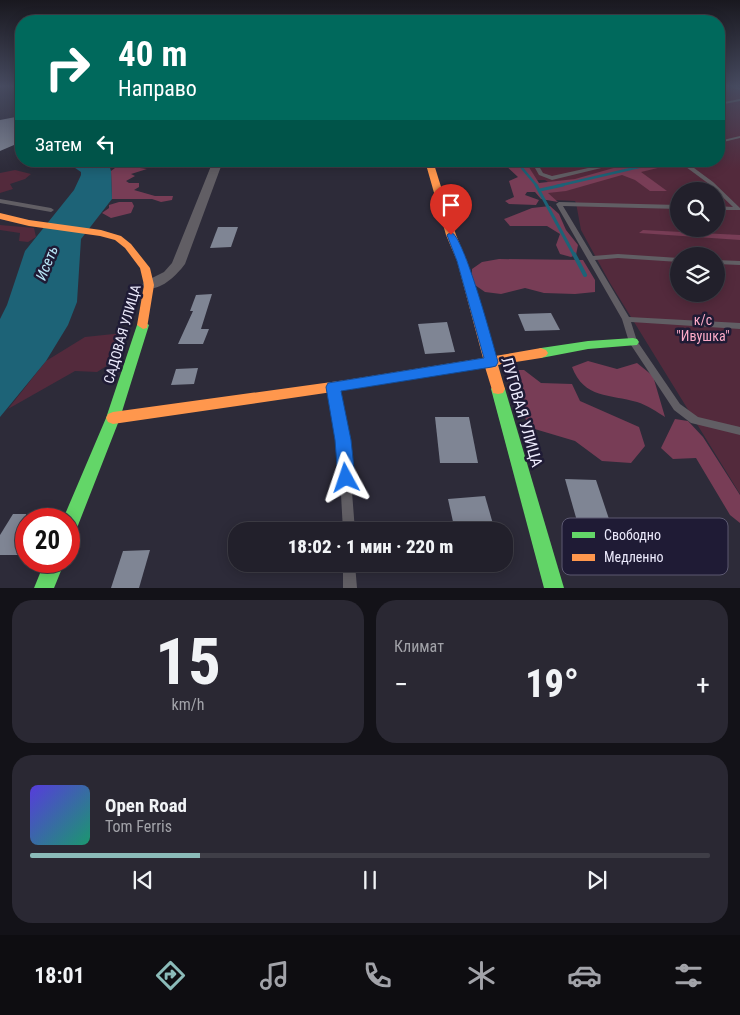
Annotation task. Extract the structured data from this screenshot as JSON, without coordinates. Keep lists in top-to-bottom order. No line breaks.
{"streets":{"street":["САДОВАЯ УЛИЦА","ЛУГОВАЯ УЛИЦА"]},"water":["Исеть"],"parks":["к/с \"Ивушка\""],"legend":["Свободно","Медленно"],"page":{"turn":["40 m","Направо"],"then":"Затем","limit":"20","trip":"18:02 · 1 мин · 220 m","tile":[["15","km/h"],"Климат"],"heat":["−","19°","+"],"song":["Open Road","Tom Ferris"],"tabs":"18:01"}}
